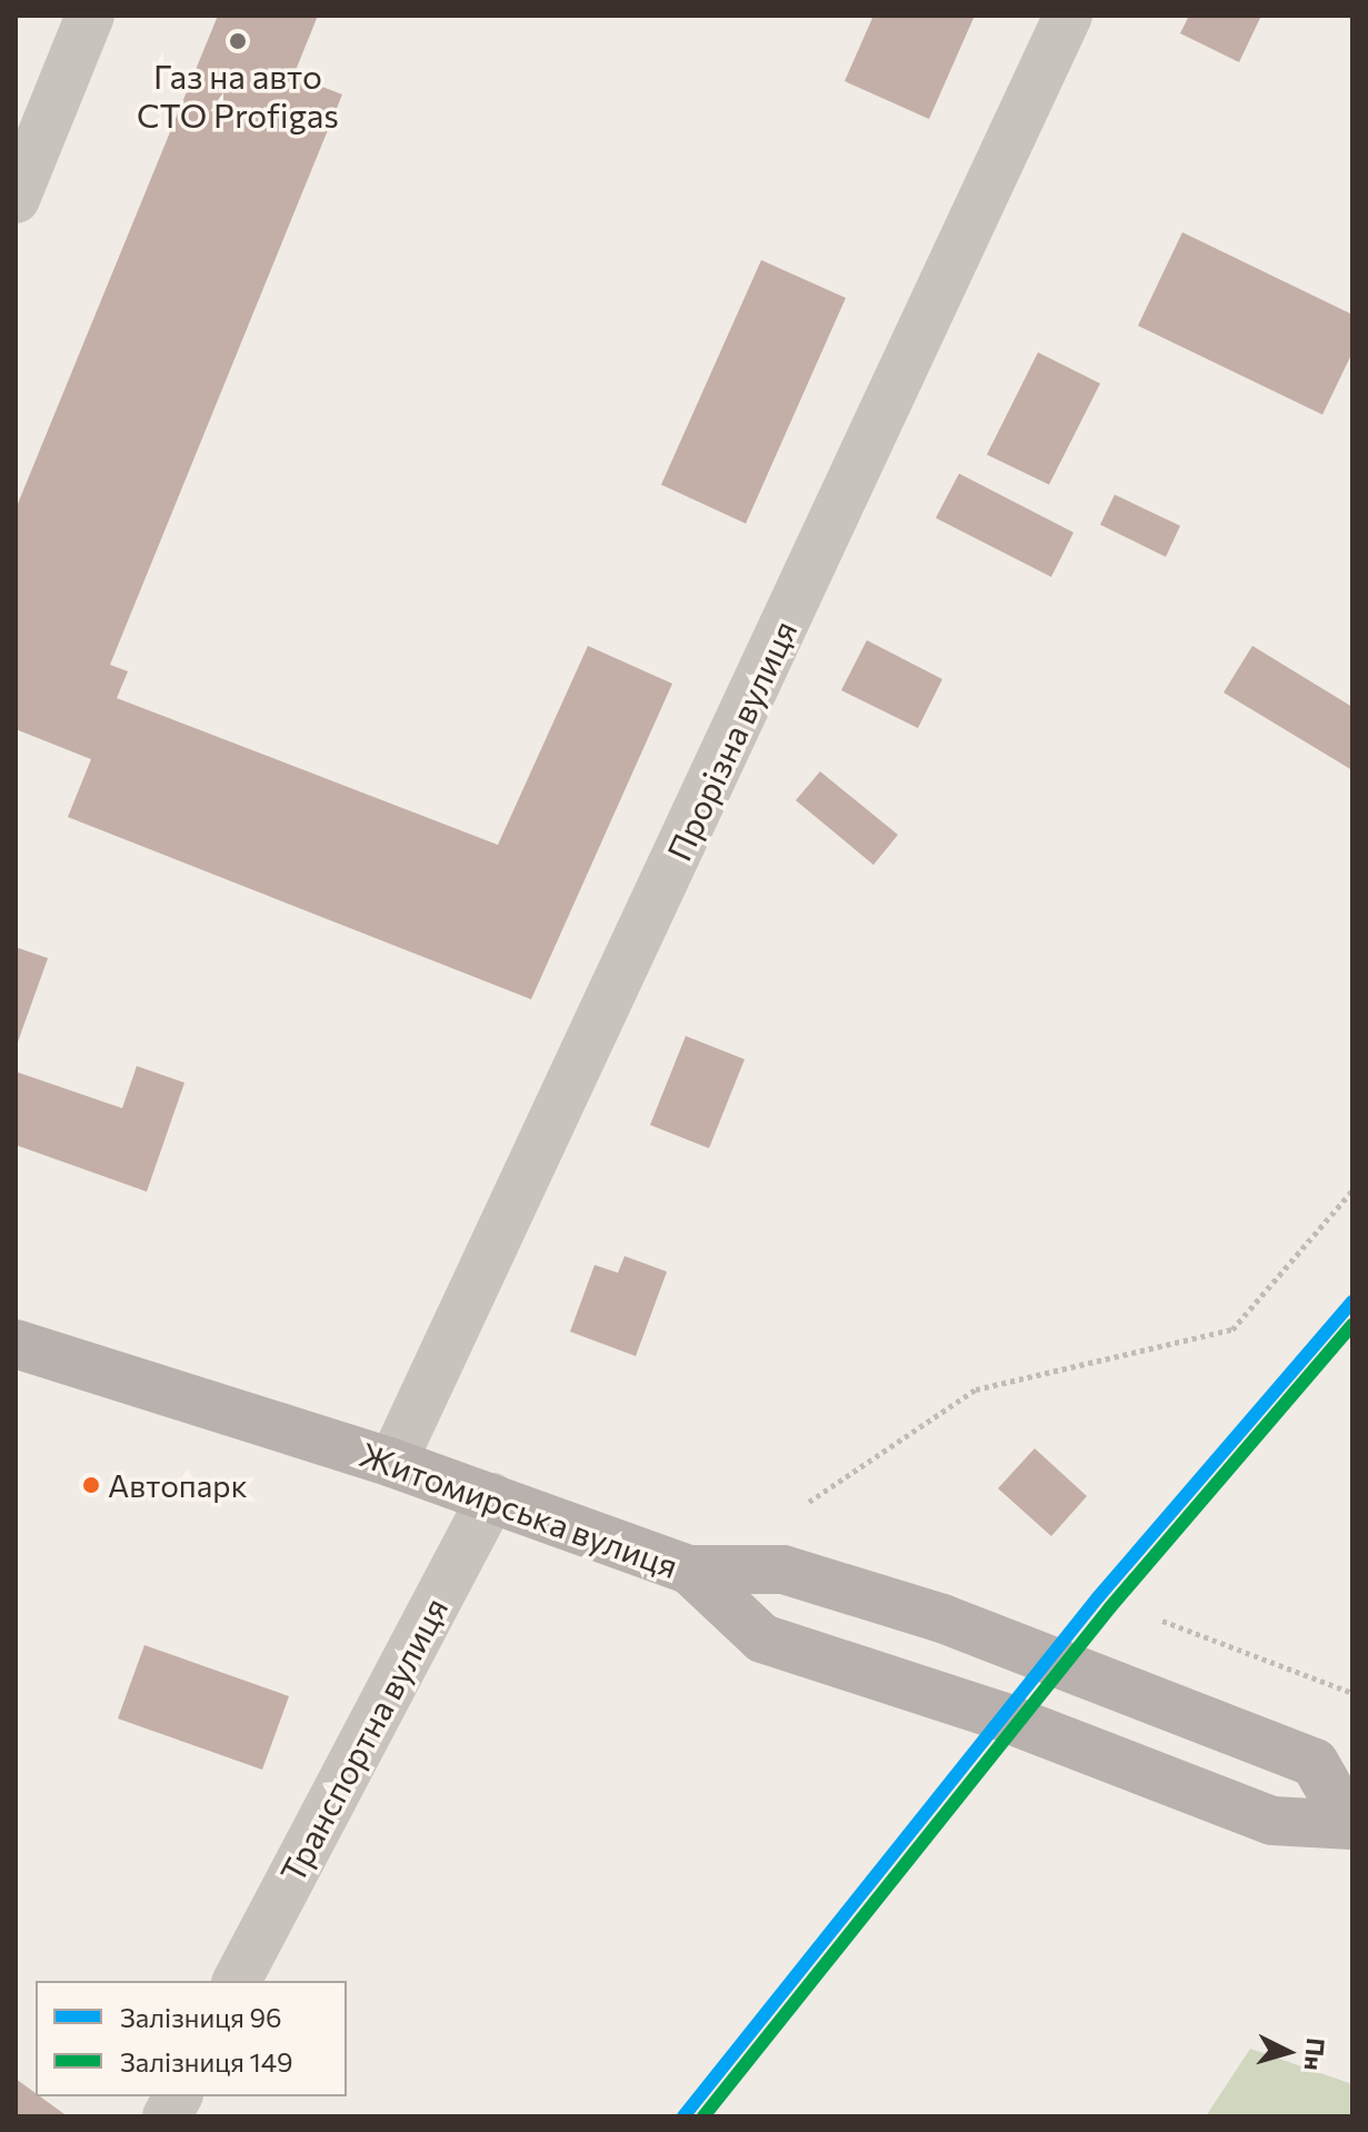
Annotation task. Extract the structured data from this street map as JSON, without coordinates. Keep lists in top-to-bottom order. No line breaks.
{"streets":{"main road":["Житомирська вулиця"],"street":["Прорізна вулиця","Транспортна вулиця"]},"crossings":[["Прорізна вулиця","Житомирська вулиця"],["Житомирська вулиця","Транспортна вулиця"]],"places":["Газ на авто СТО Profigas","Автопарк"],"lines":["rail line 96","rail line 149"],"legend":["Залізниця 96","Залізниця 149"],"north":"right"}
